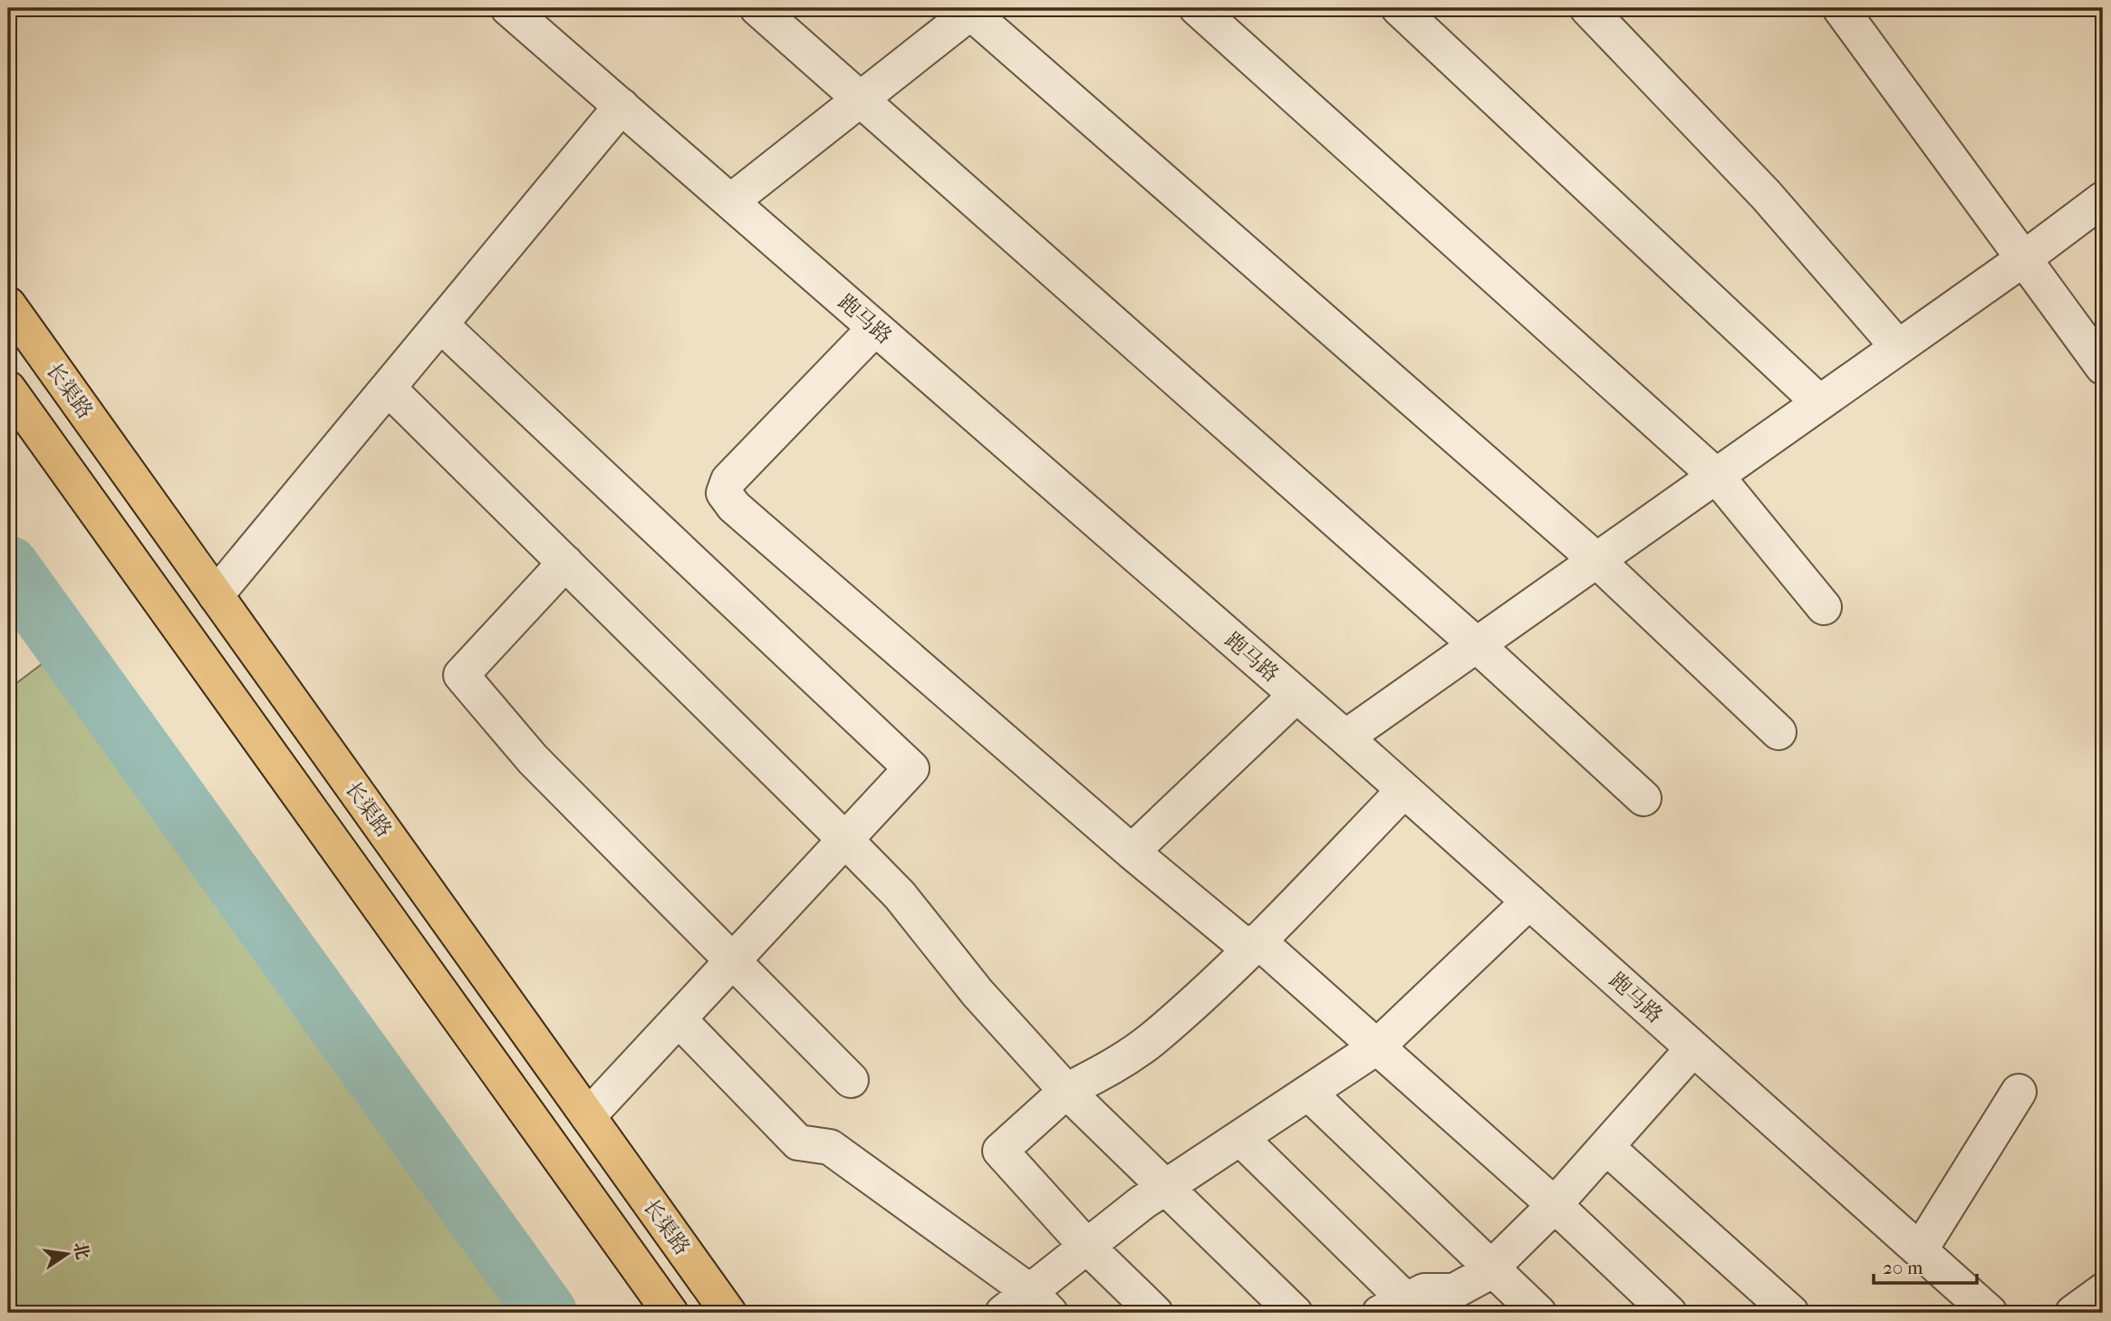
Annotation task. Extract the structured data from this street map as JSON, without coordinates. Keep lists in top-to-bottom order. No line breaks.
{"streets":{"main road":["长渠路"],"street":["跑马路"]},"scale_bar":"20 m","north":"right"}
